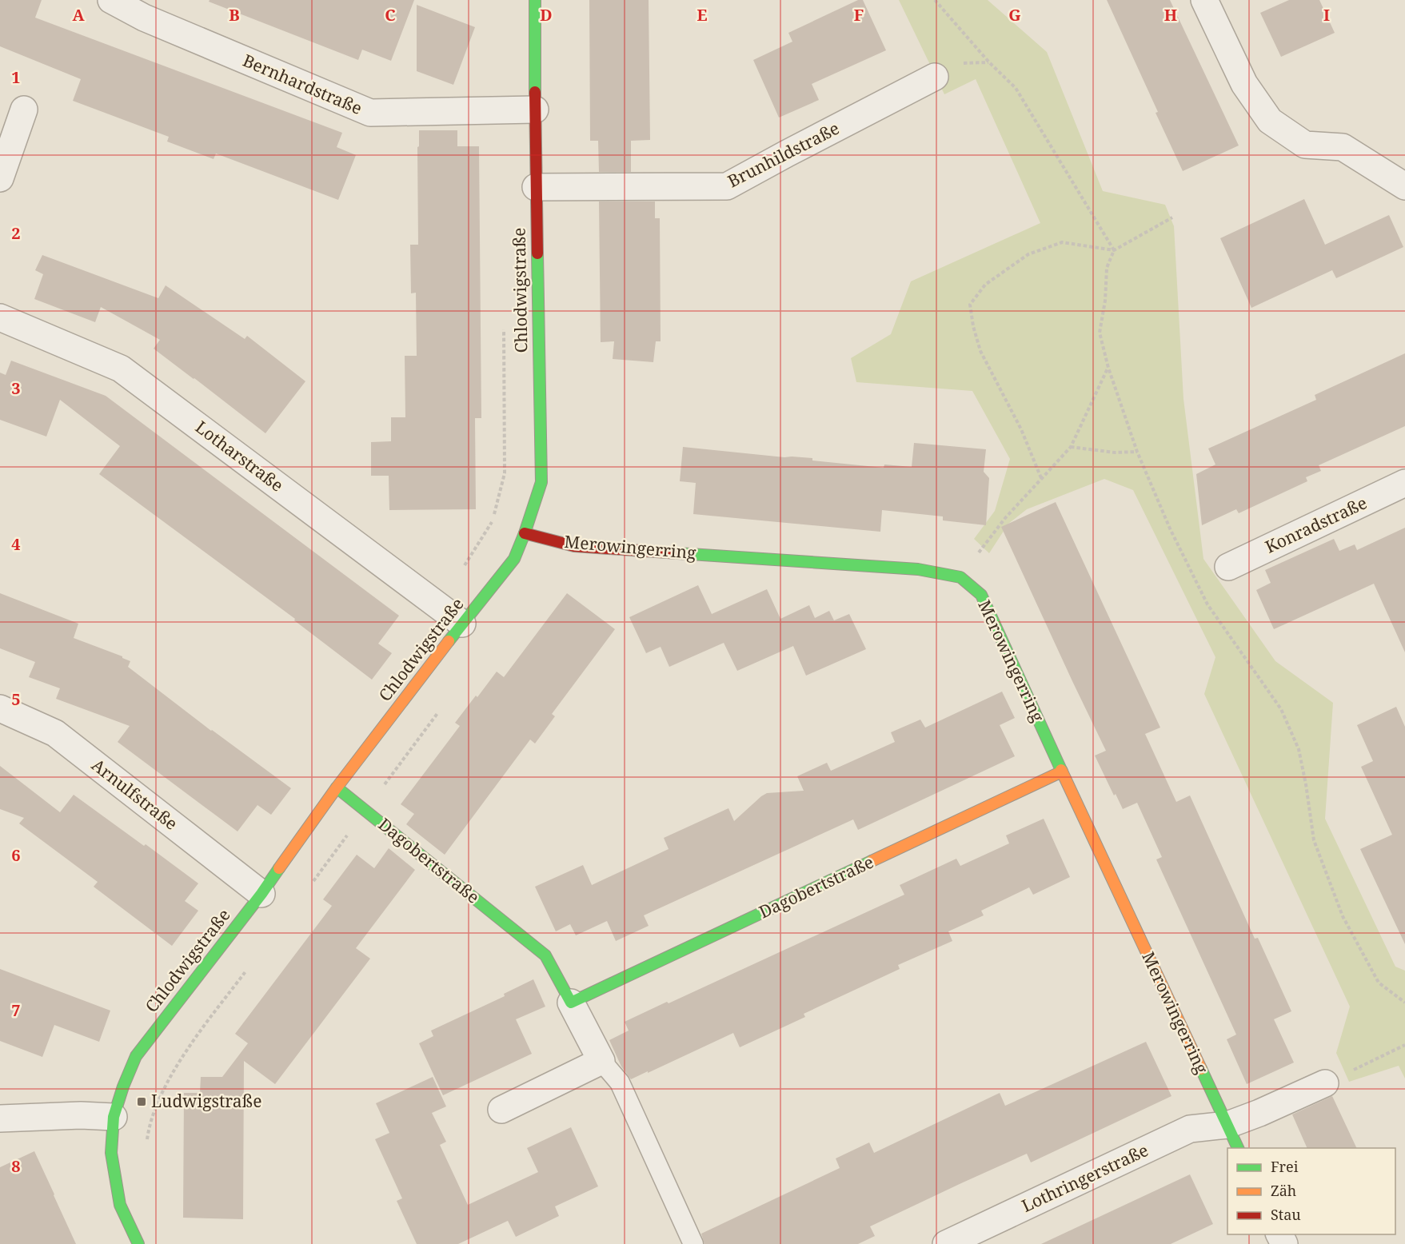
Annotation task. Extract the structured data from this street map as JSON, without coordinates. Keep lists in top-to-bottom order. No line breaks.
{"streets":{"street":["Bernhardstraße","Brunhildstraße","Chlodwigstraße","Lotharstraße","Konradstraße","Merowingerring","Arnulfstraße","Dagobertstraße","Lothringerstraße"]},"crossings":[["Bernhardstraße","Chlodwigstraße"],["Brunhildstraße","Chlodwigstraße"],["Chlodwigstraße","Lotharstraße"],["Chlodwigstraße","Merowingerring"],["Chlodwigstraße","Arnulfstraße"],["Chlodwigstraße","Dagobertstraße"],["Merowingerring","Dagobertstraße"],["Merowingerring","Lothringerstraße"]],"places":{"transit":["Ludwigstraße"]},"legend":["Frei","Zäh","Stau"],"grid":{"columns":["A","B","C","D","E","F","G","H","I"],"rows":["1","2","3","4","5","6","7","8"]}}
